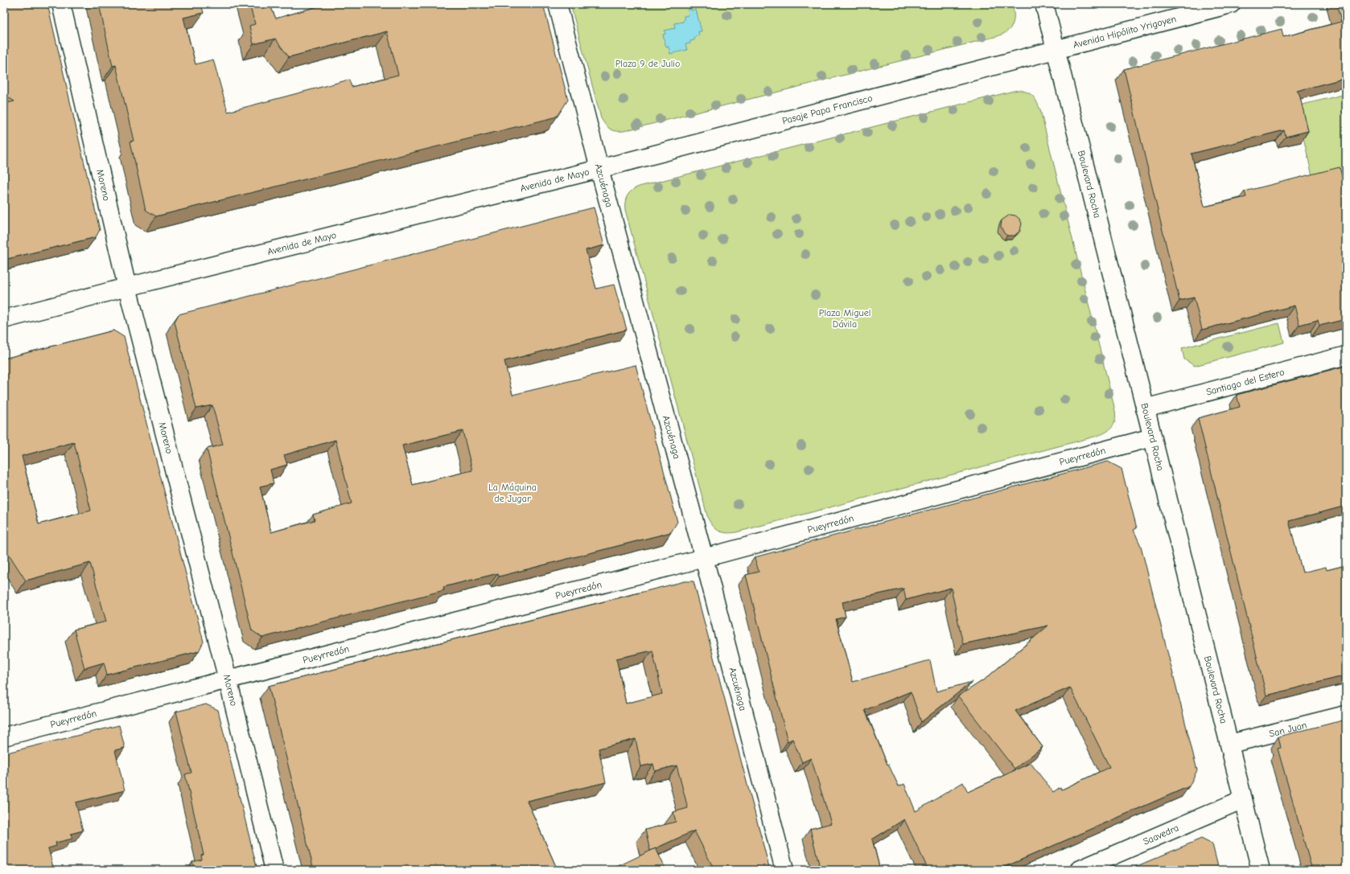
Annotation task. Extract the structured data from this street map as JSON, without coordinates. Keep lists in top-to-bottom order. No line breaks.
{"streets":{"street":["Avenida Hipólito Yrigoyen","Pasaje Papa Francisco","Avenida de Mayo","Moreno","Boulevard Rocha","Azcuénaga","Santiago del Estero","Pueyrredón","San Juan","Saavedra"]},"crossings":[["Avenida Hipólito Yrigoyen","Pasaje Papa Francisco"],["Avenida Hipólito Yrigoyen","Boulevard Rocha"],["Pasaje Papa Francisco","Avenida de Mayo"],["Pasaje Papa Francisco","Boulevard Rocha"],["Pasaje Papa Francisco","Azcuénaga"],["Avenida de Mayo","Moreno"],["Avenida de Mayo","Azcuénaga"],["Moreno","Pueyrredón"],["Boulevard Rocha","Santiago del Estero"],["Boulevard Rocha","Pueyrredón"],["Boulevard Rocha","San Juan"],["Boulevard Rocha","Saavedra"],["Azcuénaga","Pueyrredón"]],"parks":["Plaza 9 de Julio","Plaza Miguel Dávila","La Máquina de Jugar"]}
